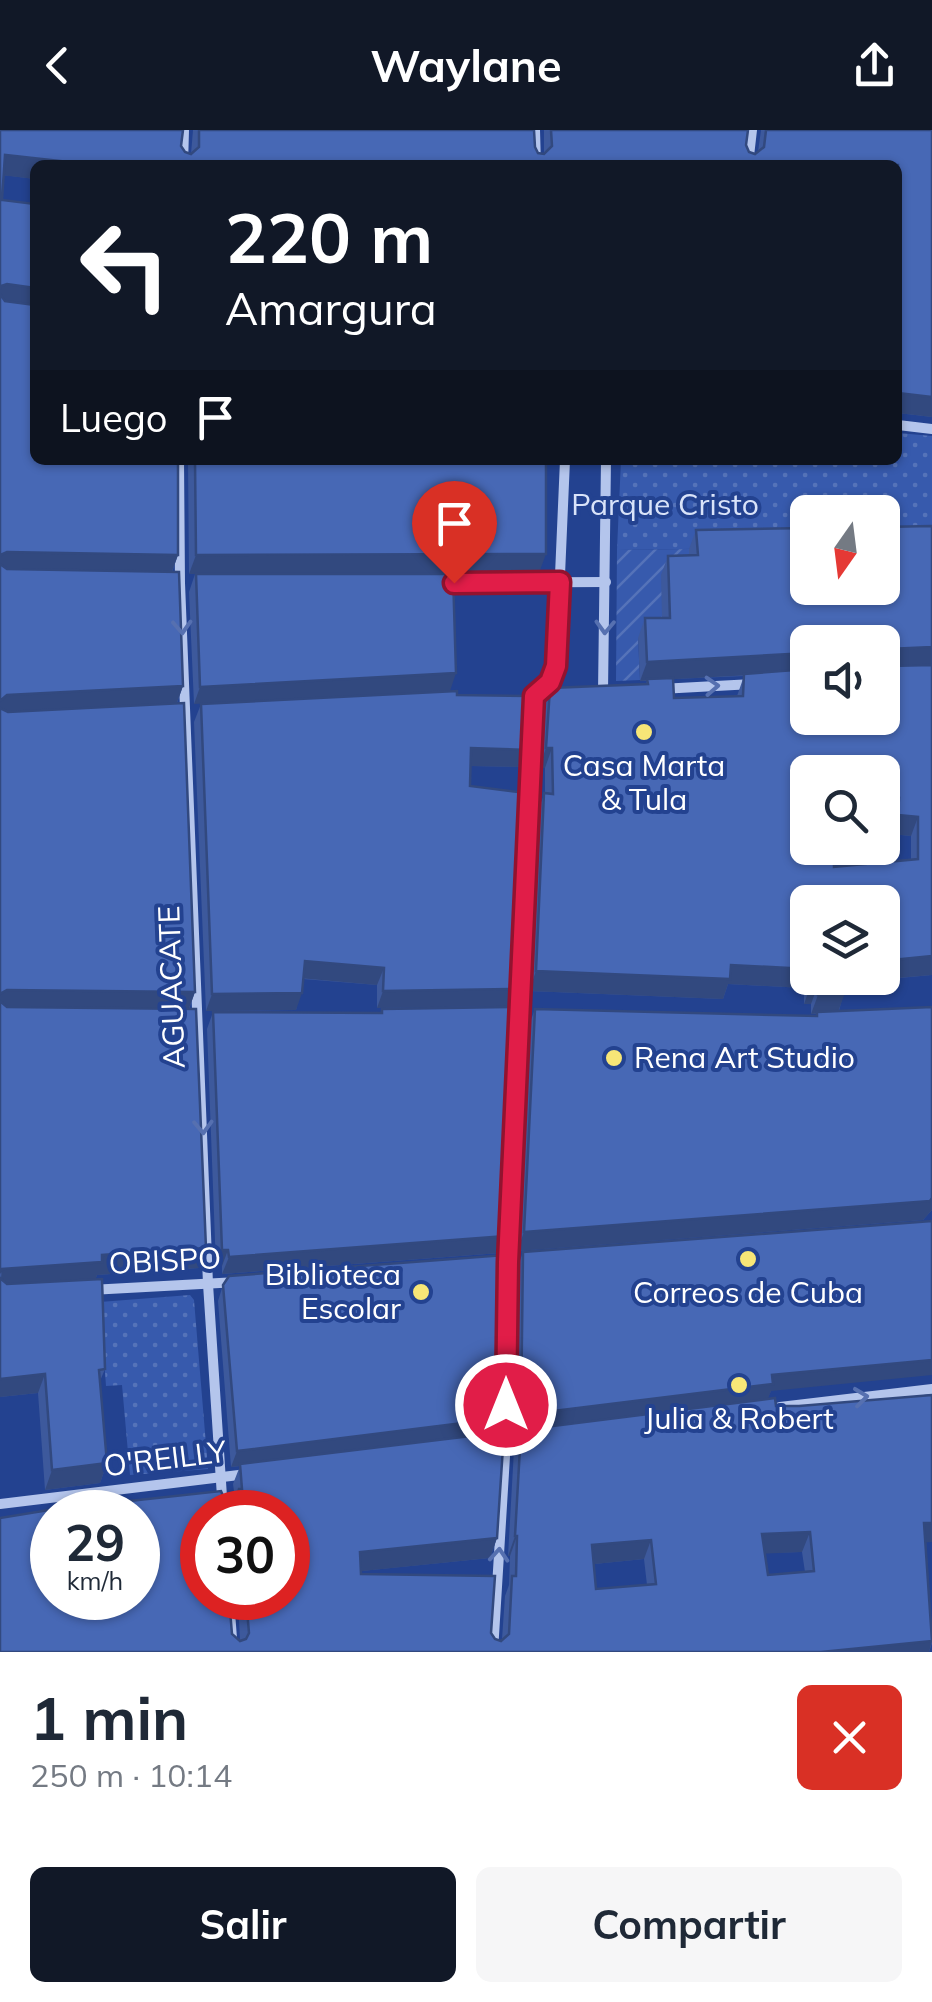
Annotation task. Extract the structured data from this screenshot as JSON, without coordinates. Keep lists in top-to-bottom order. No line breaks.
{"streets":{"street":["AGUACATE","OBISPO","O'REILLY"]},"crossings":[["AGUACATE","OBISPO"],["AGUACATE","O'REILLY"]],"one_way":["AGUACATE"],"parks":["Parque Cristo"],"places":["Casa Marta & Tula","Rena Art Studio","Correos de Cuba","Biblioteca Escolar","Julia & Robert"],"north":"bottom","page":{"header":"Waylane","turn":["220 m","Amargura"],"then":"Luego","speed":"29 km/h","limit":"30","heading":["1 min","250 m · 10:14"],"buttons":["Salir","Compartir"]}}
